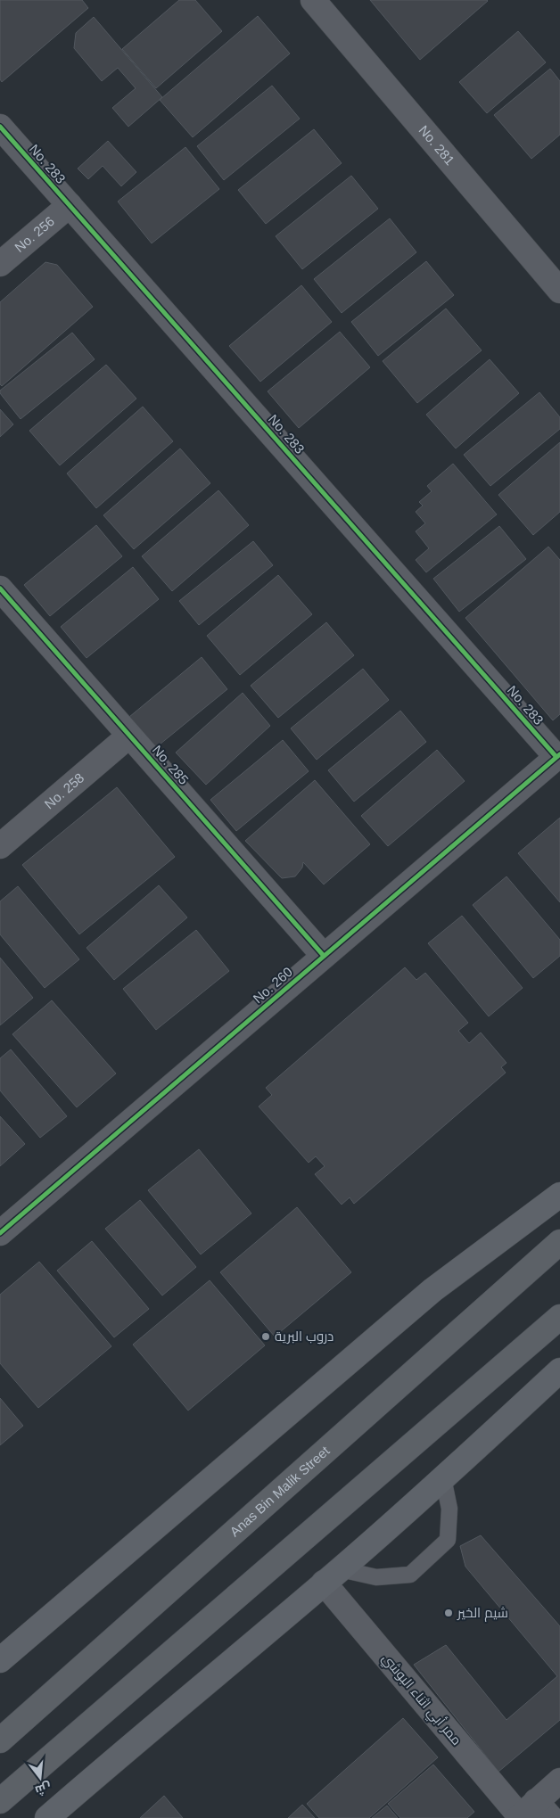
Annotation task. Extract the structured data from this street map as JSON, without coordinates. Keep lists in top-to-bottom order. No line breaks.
{"streets":{"main road":["Anas Bin Malik Street"],"street":["No. 281","No. 283","No. 256","No. 285","No. 258","No. 260","ممر أبي اثناء البوشي"]},"crossings":[["No. 283","No. 256"],["No. 283","No. 260"],["No. 285","No. 258"],["No. 285","No. 260"]],"places":["دروب البرية","شيم الخير"],"north":"bottom"}
